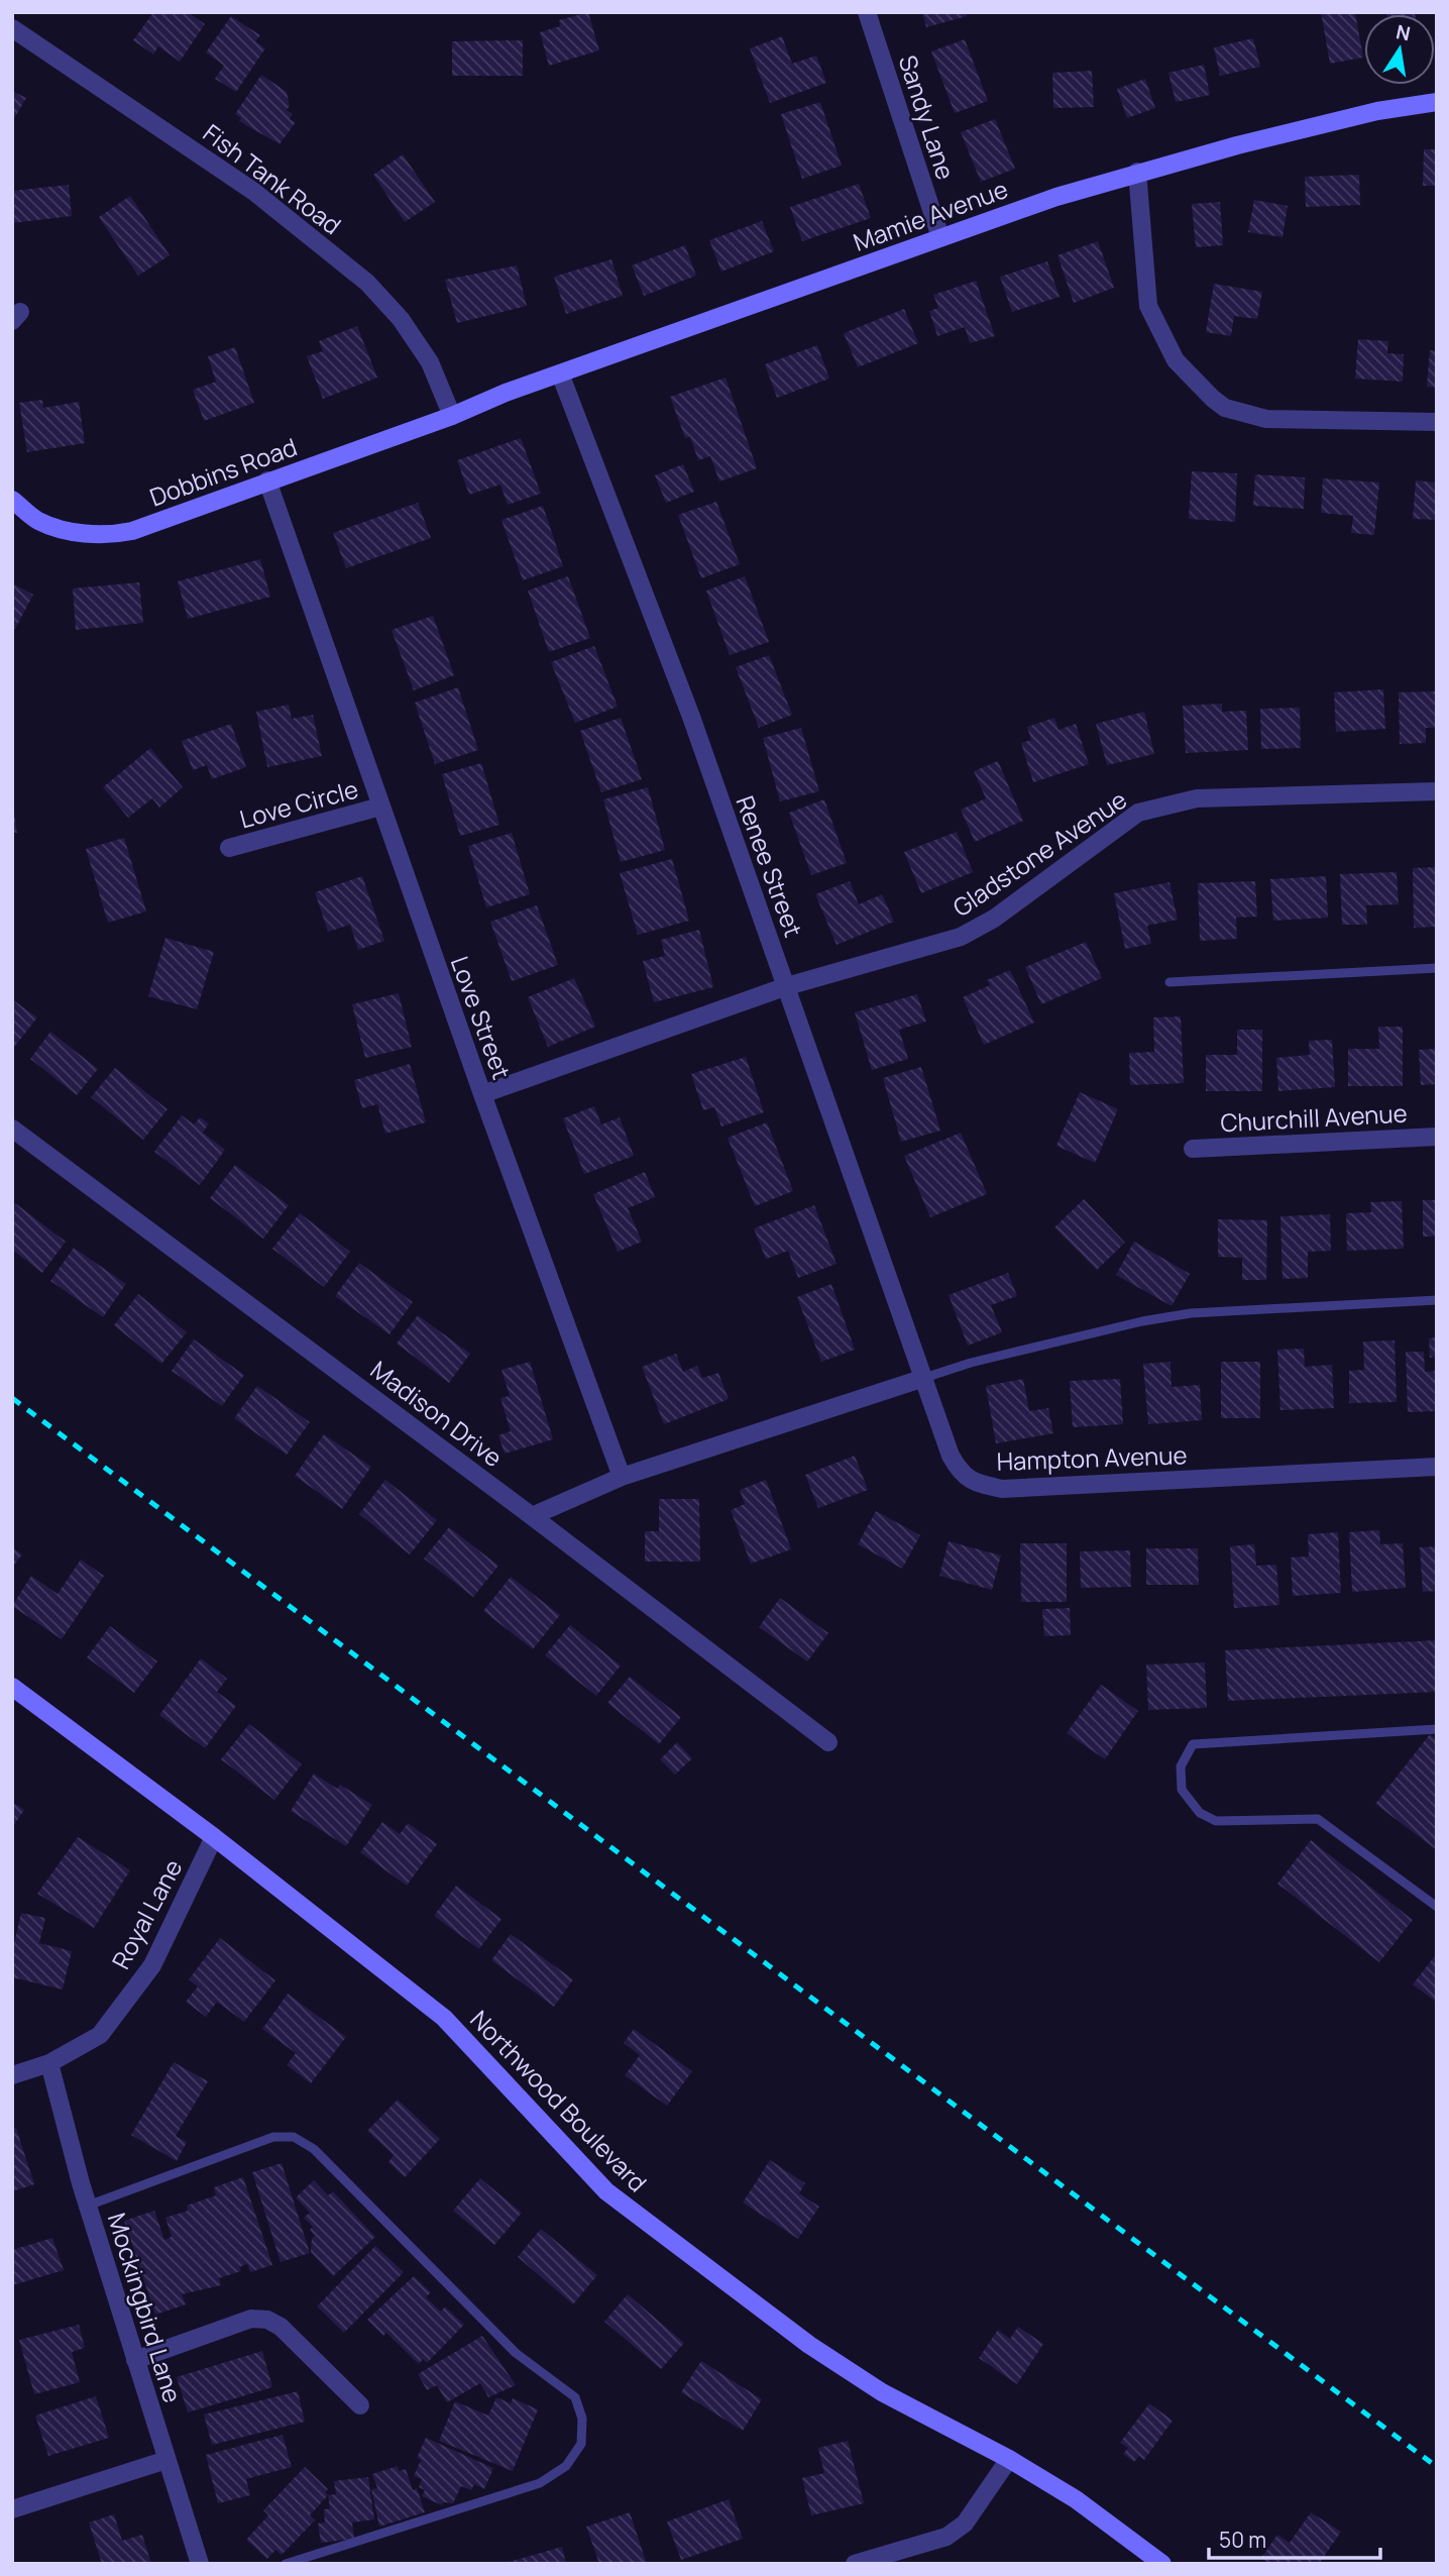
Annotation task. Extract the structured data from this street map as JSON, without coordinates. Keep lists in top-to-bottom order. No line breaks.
{"streets":{"street":["Sandy Lane","Fish Tank Road","Mamie Avenue","Dobbins Road","Love Circle","Gladstone Avenue","Renee Street","Love Street","Churchill Avenue","Madison Drive","Hampton Avenue","Royal Lane","Northwood Boulevard","Mockingbird Lane"]},"crossings":[["Sandy Lane","Mamie Avenue"],["Fish Tank Road","Mamie Avenue"],["Fish Tank Road","Dobbins Road"],["Mamie Avenue","Dobbins Road"],["Mamie Avenue","Renee Street"],["Dobbins Road","Love Street"],["Love Circle","Love Street"],["Gladstone Avenue","Renee Street"],["Gladstone Avenue","Love Street"],["Renee Street","Hampton Avenue"],["Royal Lane","Northwood Boulevard"],["Royal Lane","Mockingbird Lane"]],"scale_bar":"50 m","north":"top"}
